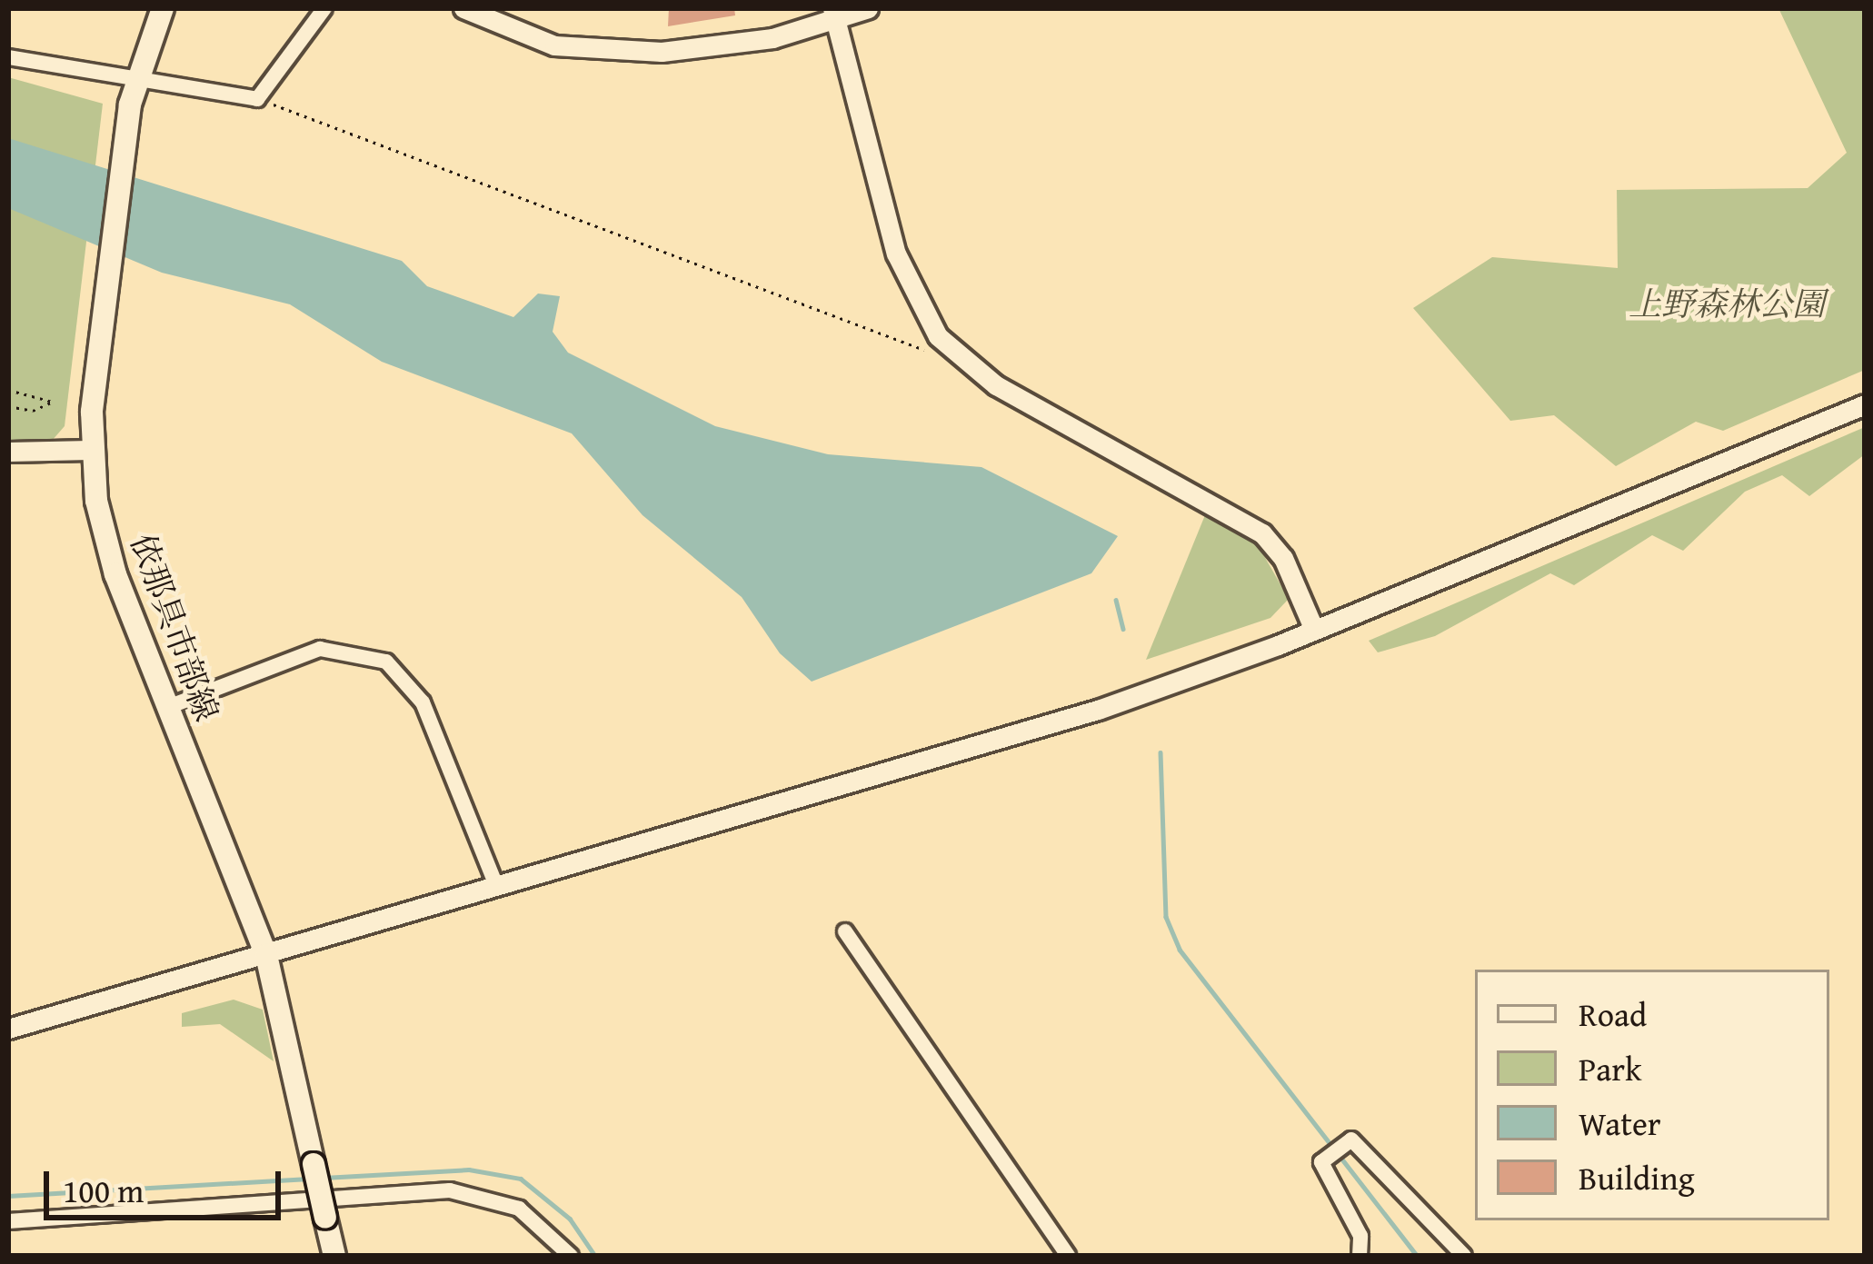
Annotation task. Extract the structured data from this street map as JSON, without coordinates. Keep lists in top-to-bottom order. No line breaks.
{"streets":{"main road":["依那具市部線"]},"parks":["上野森林公園"],"legend":["Road","Park","Water","Building"],"scale_bar":"100 m"}
